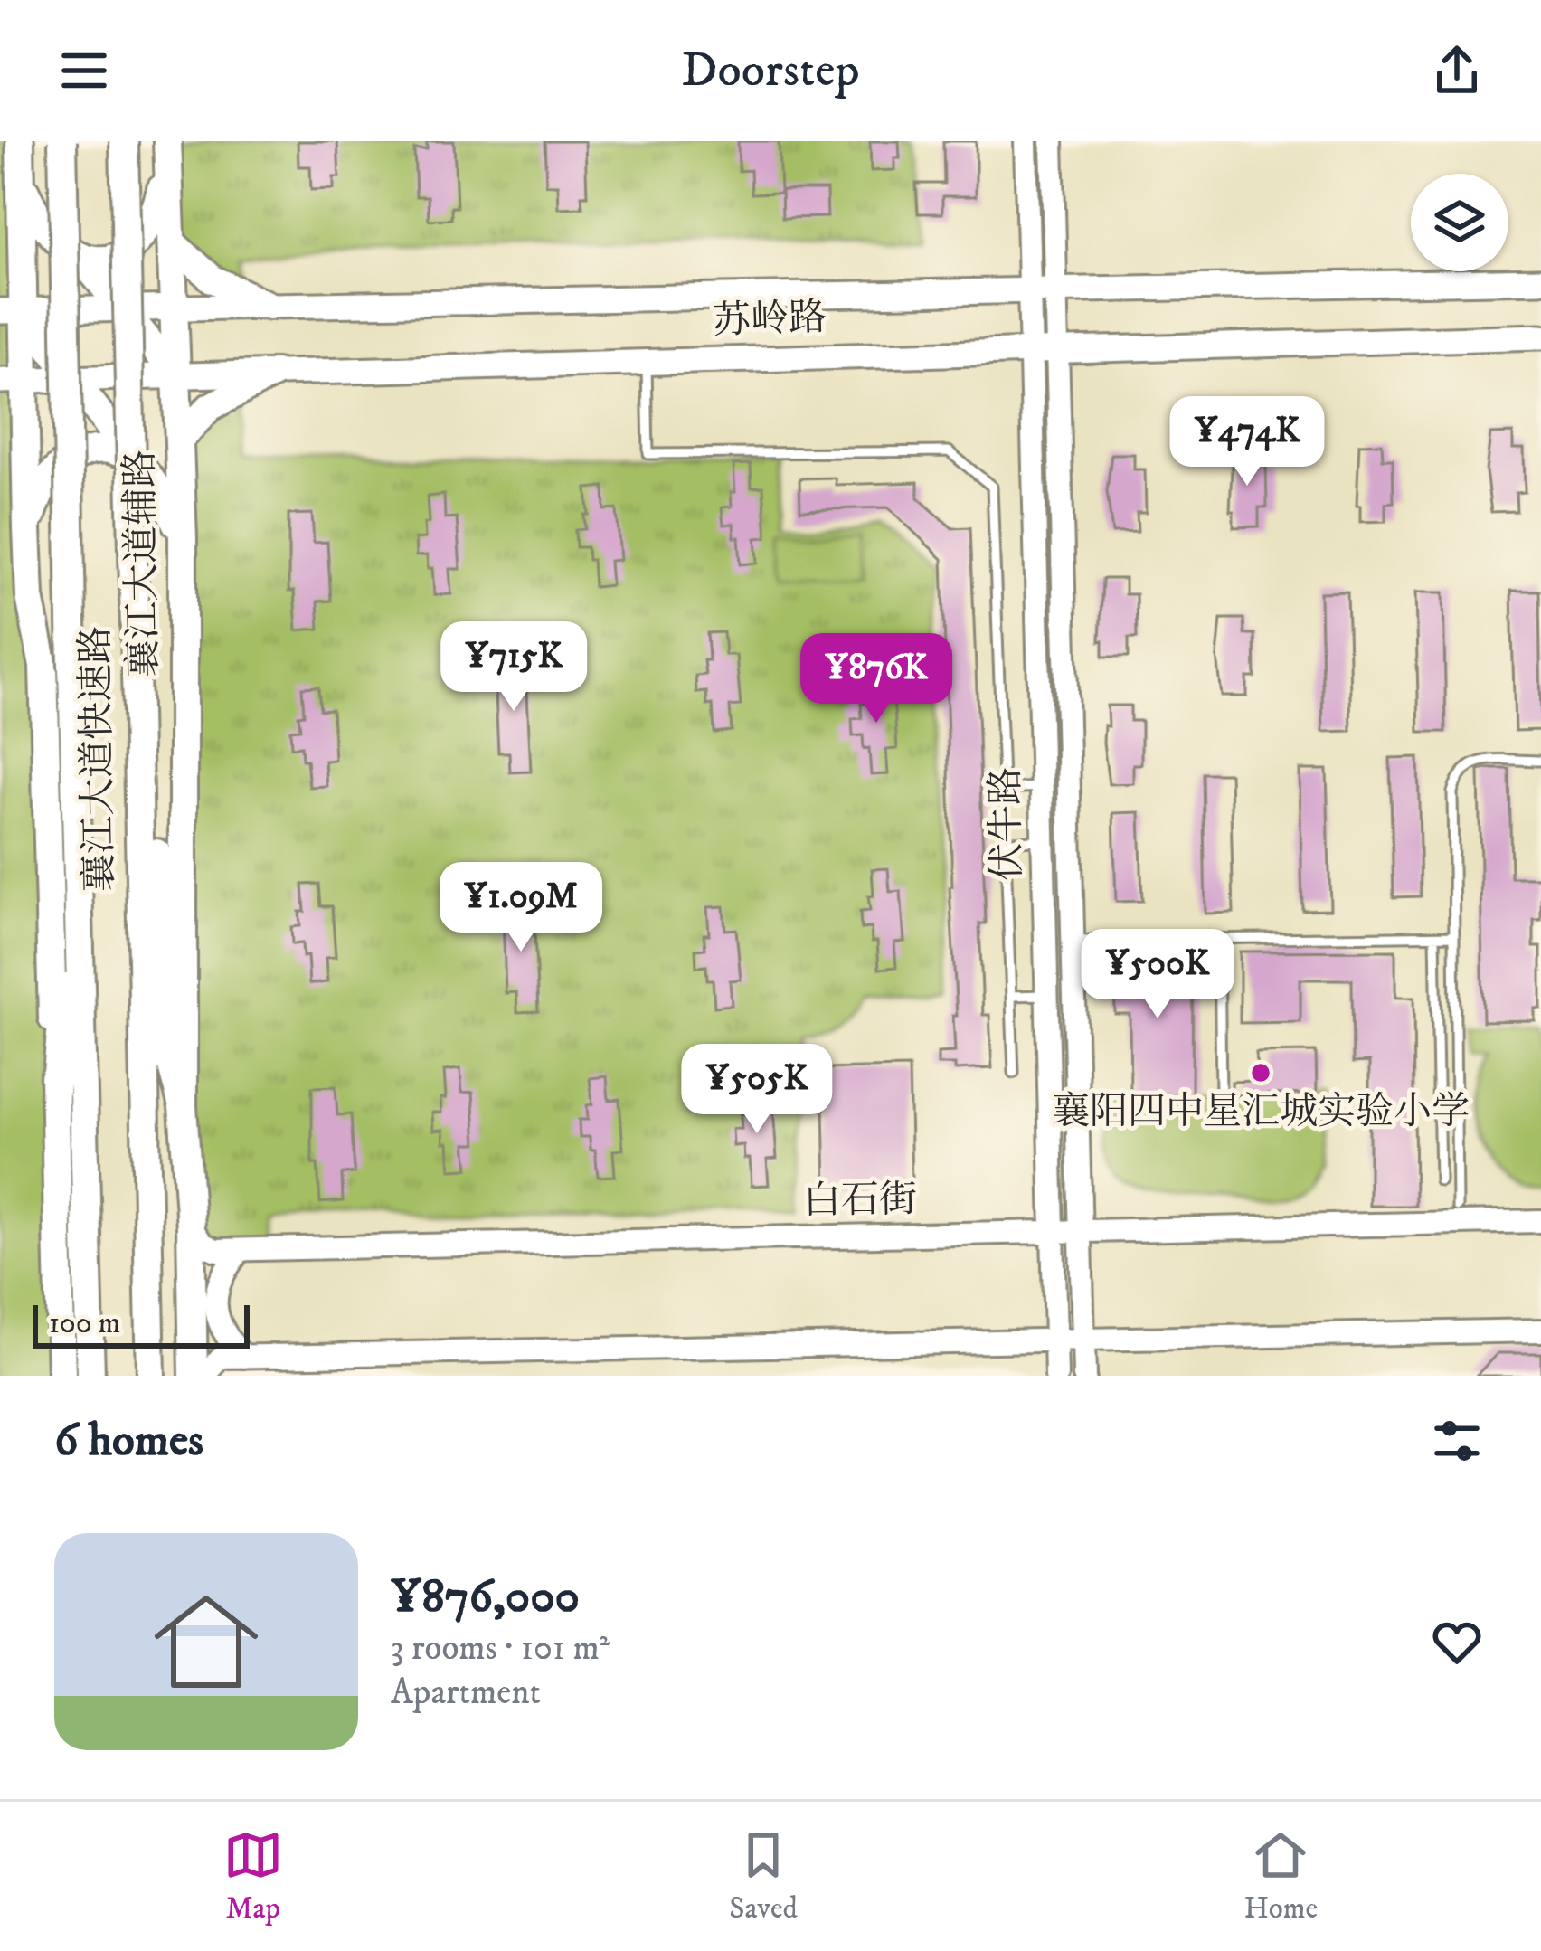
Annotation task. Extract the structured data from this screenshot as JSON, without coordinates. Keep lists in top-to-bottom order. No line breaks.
{"streets":{"main road":["苏岭路","襄江大道辅路","襄江大道快速路"],"street":["伏牛路","白石街"]},"crossings":[["苏岭路","襄江大道辅路"],["苏岭路","伏牛路"],["襄江大道辅路","白石街"],["伏牛路","白石街"]],"places":["襄阳四中星汇城实验小学"],"scale_bar":"100 m","page":{"header":"Doorstep","price":["¥474K","¥715K","¥876K","¥1.09M","¥500K","¥505K"],"scale":"100 m","heading":"6 homes","list":[{"name":"¥876,000","note":"3 rooms · 101 m² · Apartment"}],"tabs":["Map","Saved","Home"]}}
